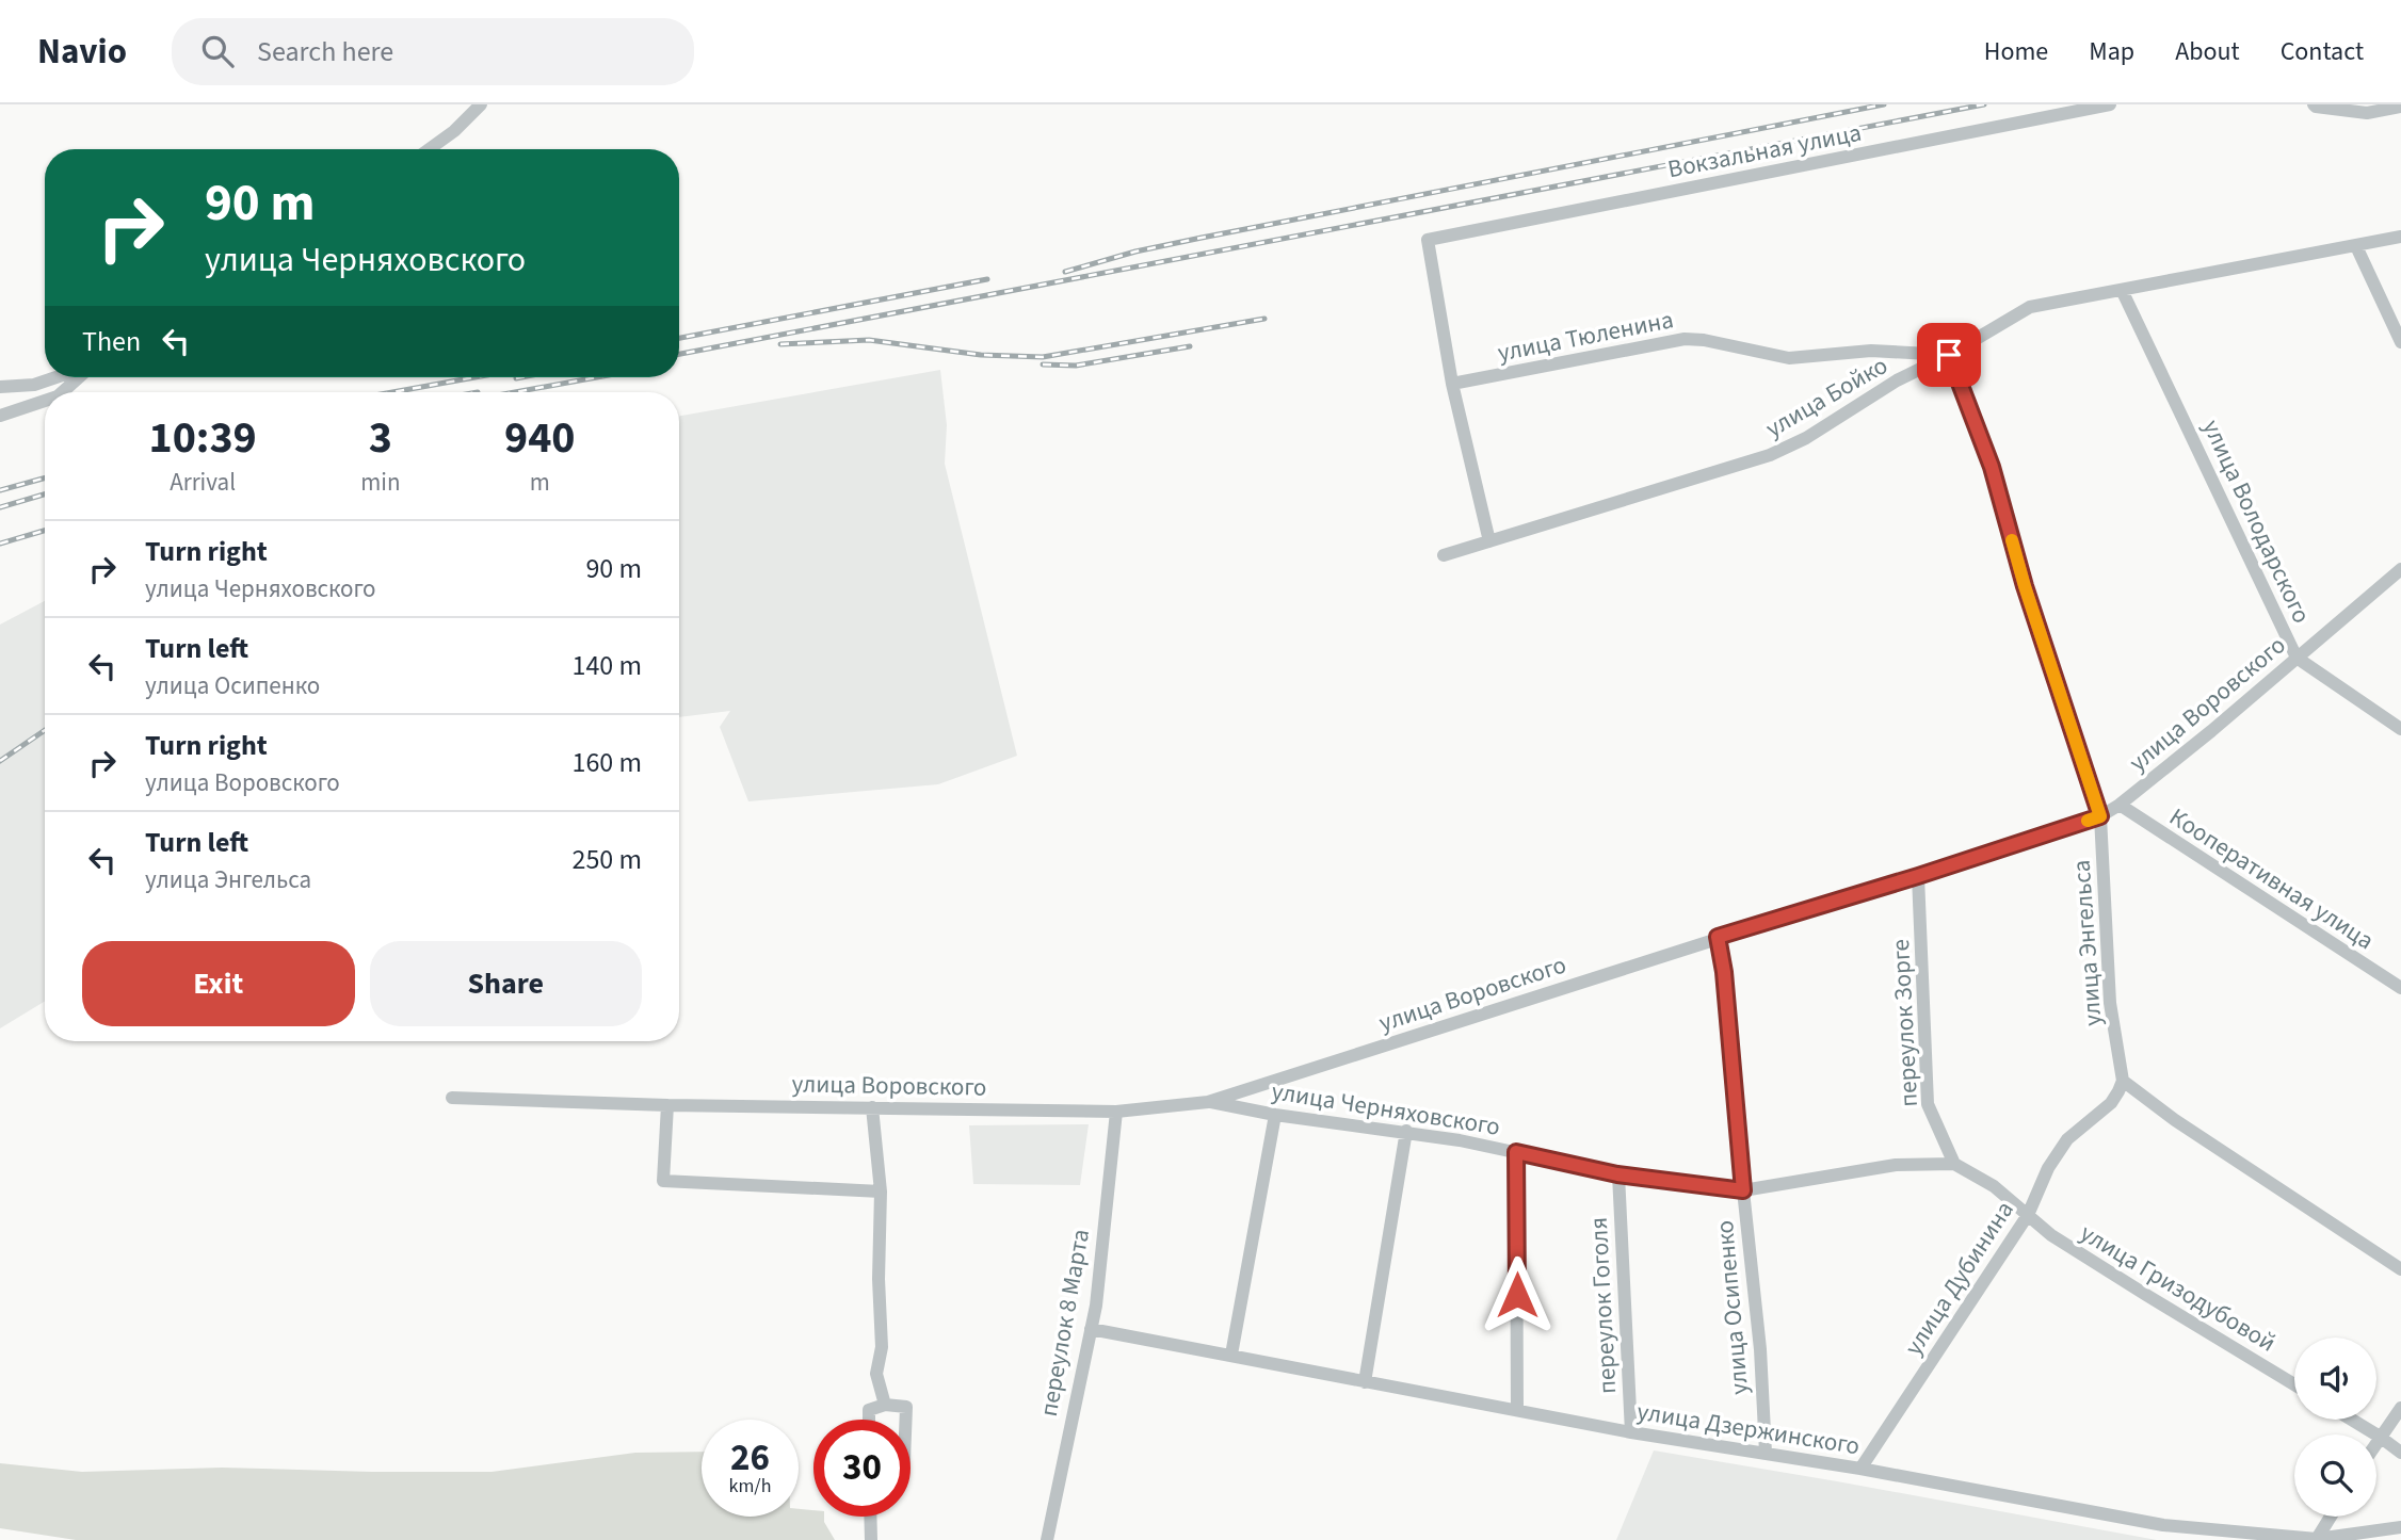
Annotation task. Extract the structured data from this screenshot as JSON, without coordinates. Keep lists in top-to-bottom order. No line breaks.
{"streets":{"street":["Вокзальная улица","улица Тюленина","улица Бойко","улица Володарского","улица Воровского","Кооперативная улица","улица Энгельса","переулок Зорге","улица Черняховского","улица Дубинина","улица Гризодубовой","переулок Гоголя","улица Осипенко","переулок 8 Марта","улица Дзержинского"]},"crossings":[["Вокзальная улица","улица Тюленина"],["улица Тюленина","улица Бойко"],["улица Тюленина","улица Энгельса"],["улица Бойко","улица Володарского"],["улица Бойко","улица Энгельса"],["улица Володарского","улица Воровского"],["улица Воровского","Кооперативная улица"],["улица Воровского","улица Энгельса"],["улица Воровского","переулок Зорге"],["улица Воровского","улица Черняховского"],["улица Воровского","улица Осипенко"],["улица Воровского","переулок 8 Марта"],["улица Энгельса","улица Дубинина"],["переулок Зорге","улица Черняховского"],["улица Черняховского","переулок Гоголя"],["улица Черняховского","улица Осипенко"],["улица Дубинина","улица Гризодубовой"],["улица Дубинина","улица Дзержинского"],["переулок Гоголя","улица Дзержинского"],["улица Осипенко","улица Дзержинского"],["переулок 8 Марта","улица Дзержинского"]],"page":{"header":"Navio","search":"Search here","nav":["Home","Map","About","Contact"],"turn":["90 m","улица Черняховского"],"then":"Then","eta":["10:39","Arrival","3","min","940","m"],"list":[{"name":"Turn right","note":"улица Черняховского","value":"90 m"},{"name":"Turn left","note":"улица Осипенко","value":"140 m"},{"name":"Turn right","note":"улица Воровского","value":"160 m"},{"name":"Turn left","note":"улица Энгельса","value":"250 m"}],"buttons":["Exit","Share"],"speed":"26 km/h","limit":"30"}}
